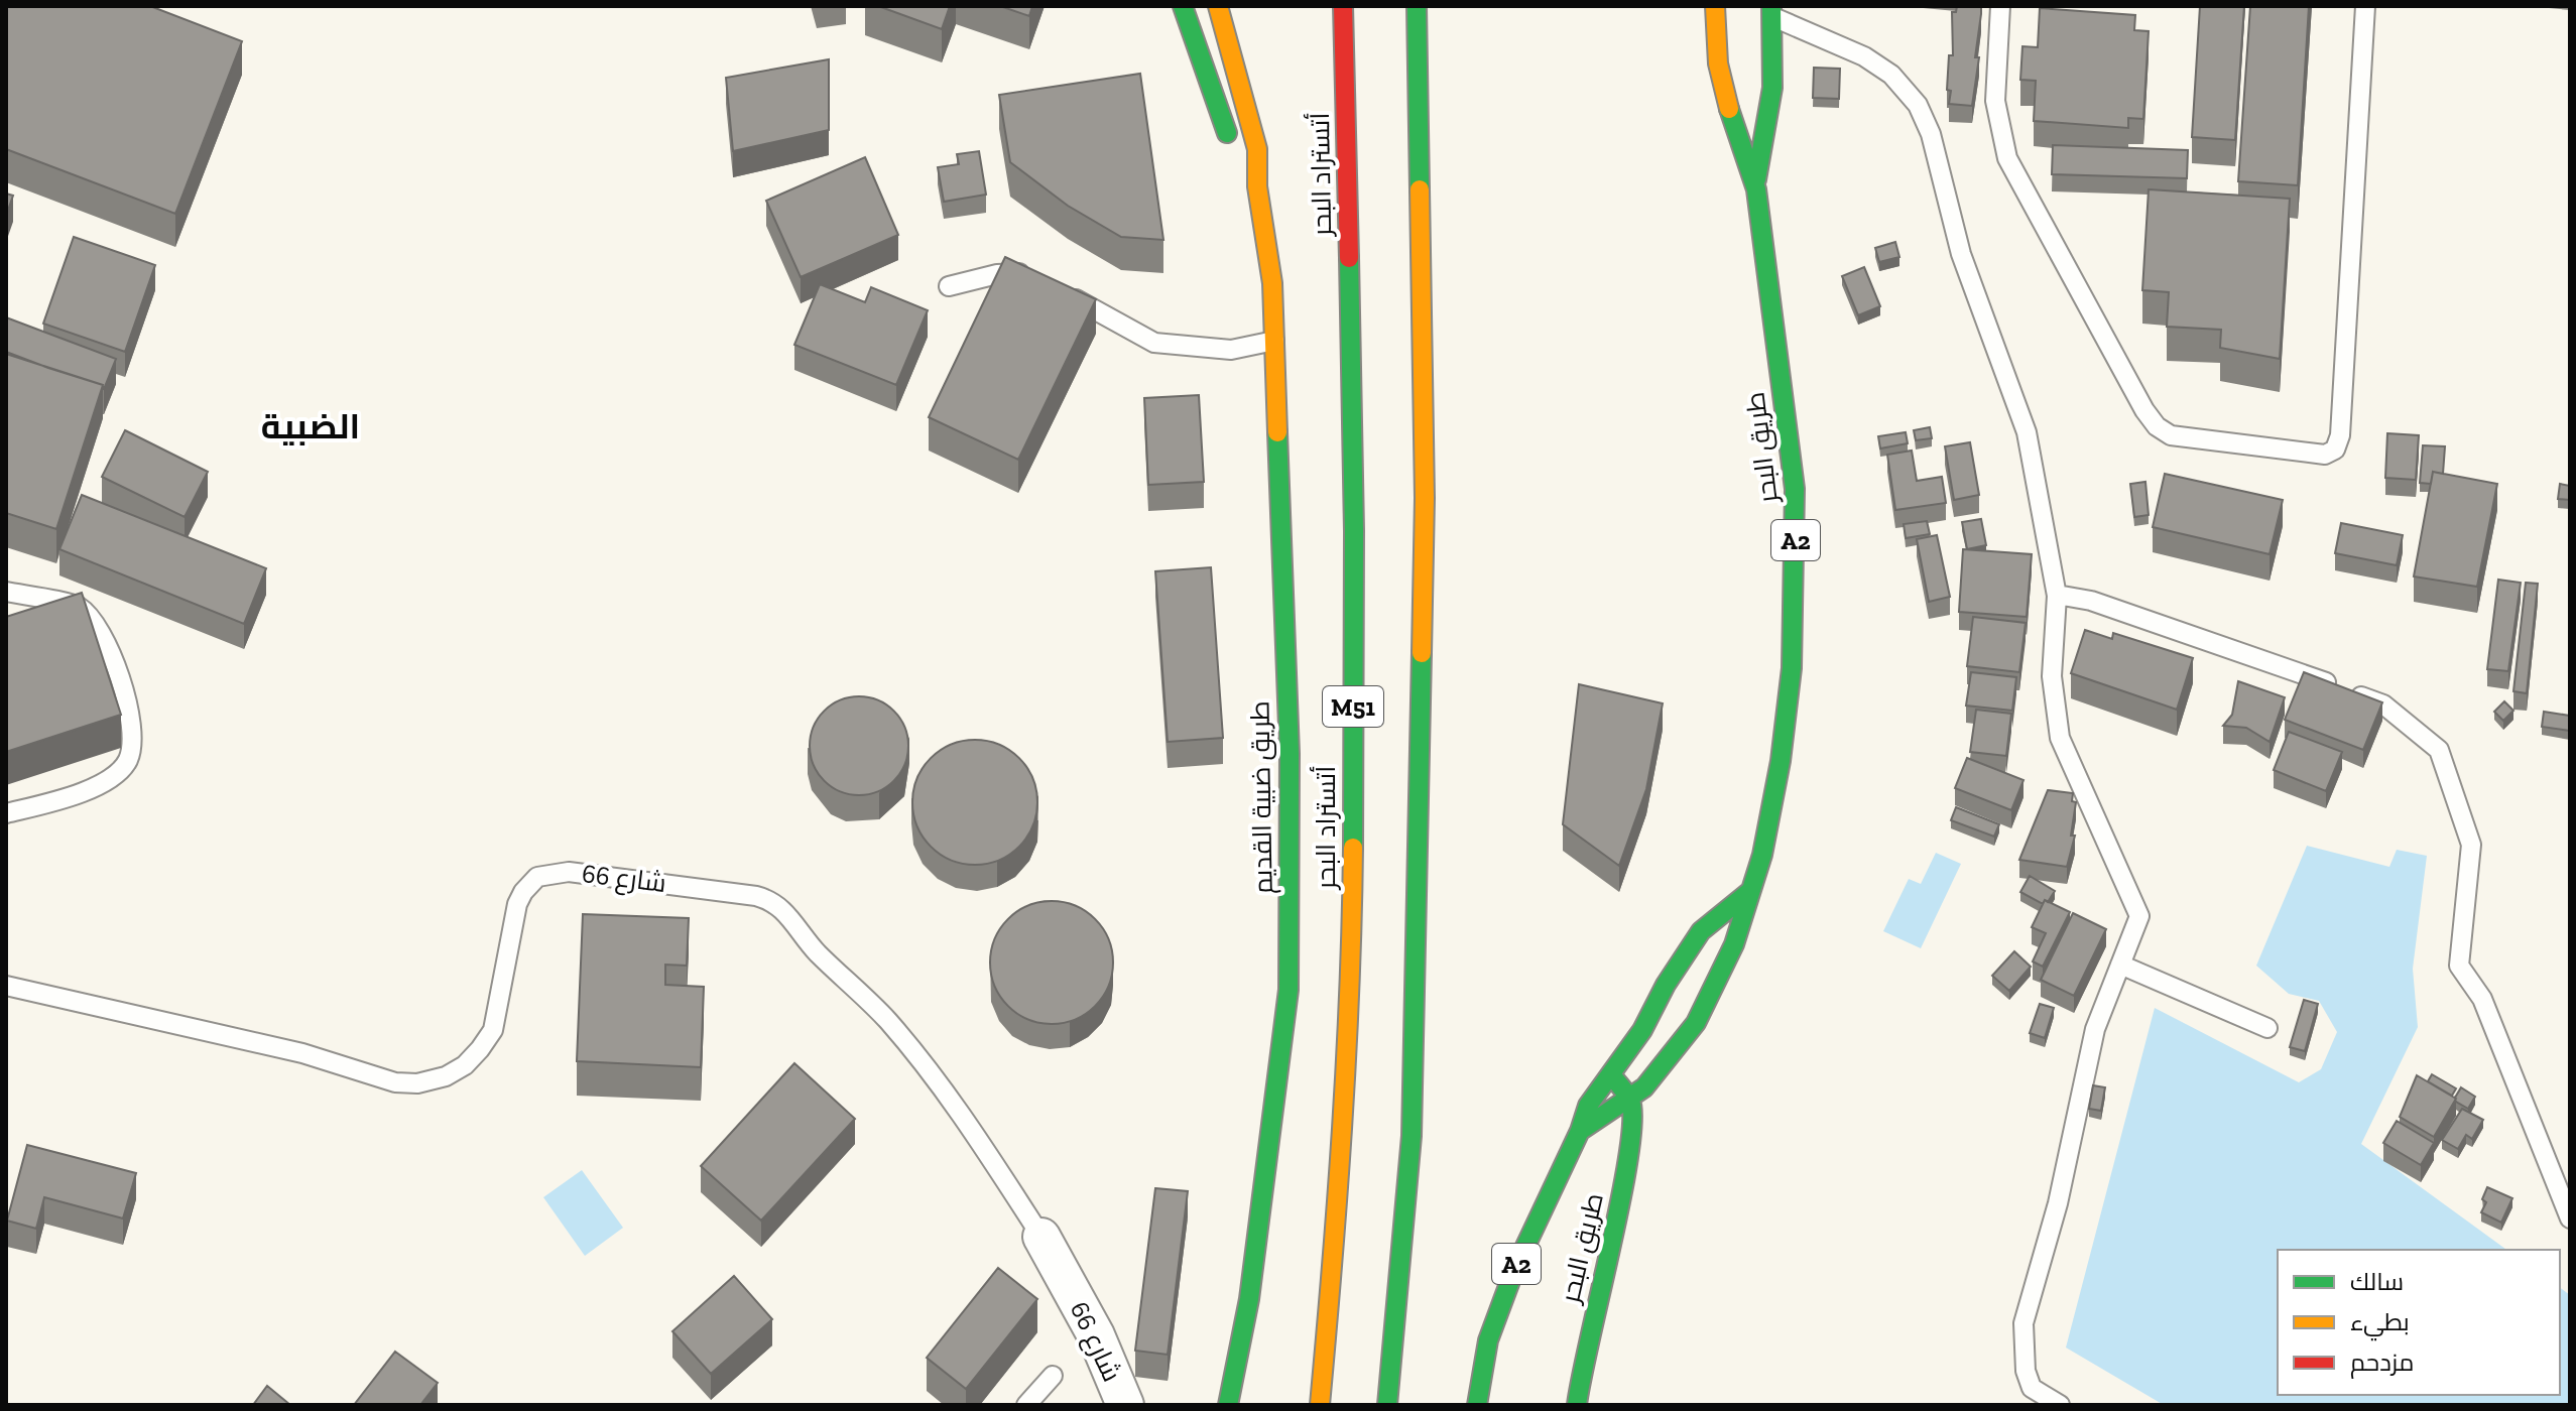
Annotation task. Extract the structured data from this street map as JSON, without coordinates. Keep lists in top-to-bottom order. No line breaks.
{"streets":{"main road":["أتستراد البحر","طريق البحر","A2","M51","طريق ضبية القديم"],"street":["شارع 66"]},"crossings":[["طريق البحر","A2"]],"districts":["الضبية"],"legend":["سالك","بطيء","مزدحم"]}
